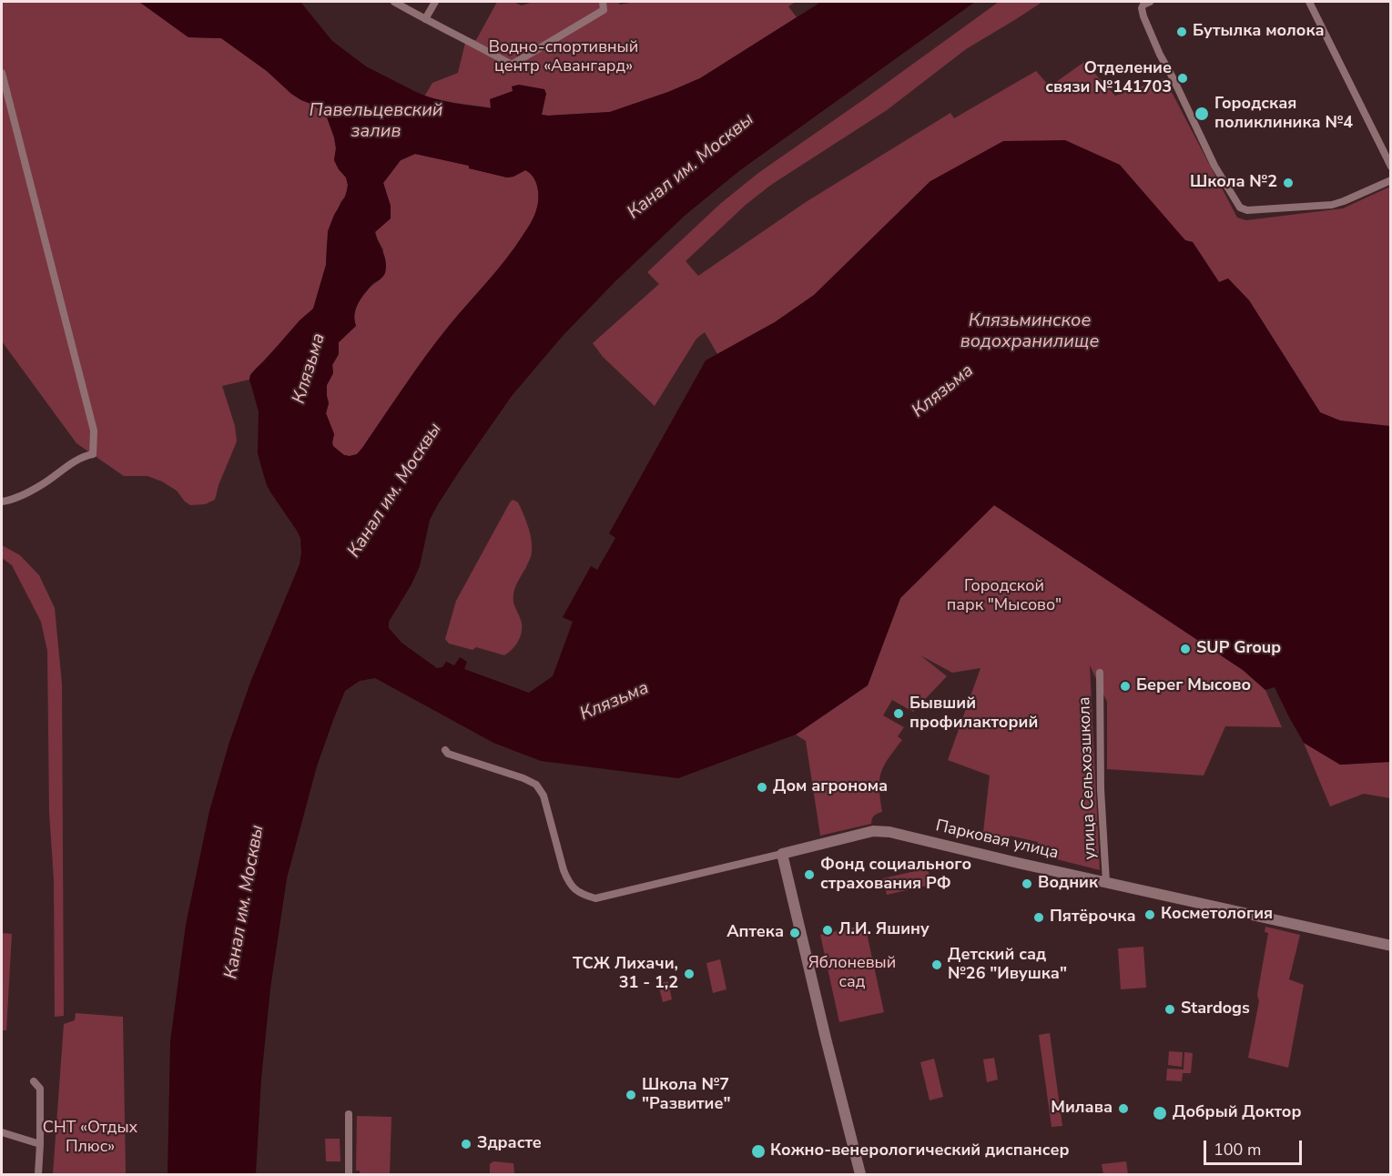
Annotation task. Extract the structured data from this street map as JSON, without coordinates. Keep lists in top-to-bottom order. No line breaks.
{"streets":{"street":["улица Сельхозшкола","Парковая улица"]},"crossings":[["улица Сельхозшкола","Парковая улица"]],"water":["Павельцевский залив","Канал им. Москвы","Клязьминское водохранилище","Клязьма"],"parks":["Водно-спортивный центр «Авангард»","Городской парк \"Мысово\"","Яблоневый сад","СНТ «Отдых Плюс»"],"places":["Бутылка молока","Отделение связи №141703","Городская поликлиника №4","Школа №2","SUP Group","Берег Мысово","Бывший профилакторий","Дом агронома","Фонд социального страхования РФ","Водник","Косметология","Пятёрочка","Л.И. Яшину","Аптека","Детский сад №26 \"Ивушка\"","ТСЖ Лихачи, 31 - 1,2","Stardogs","Школа №7 \"Развитие\"","Милава","Добрый Доктор","Здрасте","Кожно-венерологический диспансер"],"scale_bar":"100 m"}
